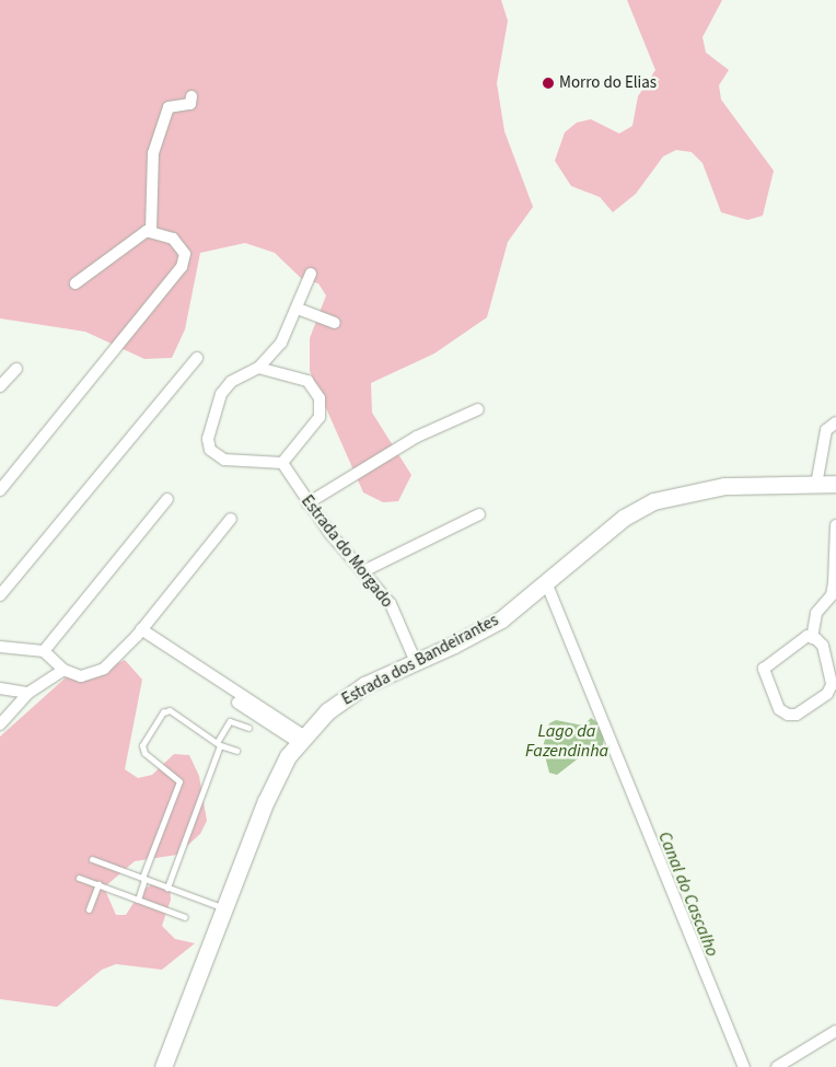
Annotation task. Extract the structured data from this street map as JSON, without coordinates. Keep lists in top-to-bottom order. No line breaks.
{"streets":{"main road":["Estrada dos Bandeirantes"],"street":["Estrada do Morgado"]},"crossings":[["Estrada do Morgado","Estrada dos Bandeirantes"]],"water":["Lago da Fazendinha","Canal do Cascalho"],"places":["Morro do Elias"]}
